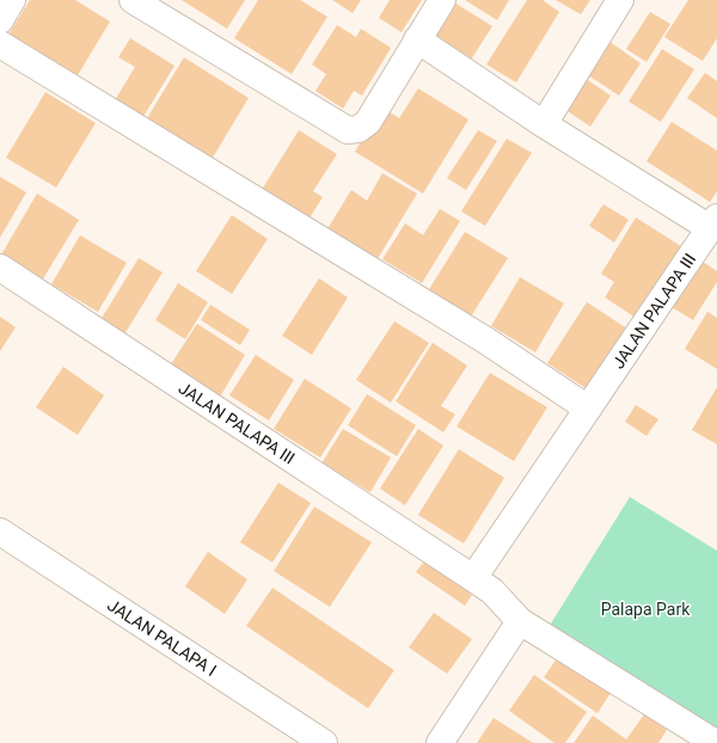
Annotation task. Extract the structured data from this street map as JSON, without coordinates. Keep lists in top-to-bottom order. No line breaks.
{"streets":{"street":["JALAN PALAPA III","JALAN PALAPA I"]},"parks":["Palapa Park"]}
